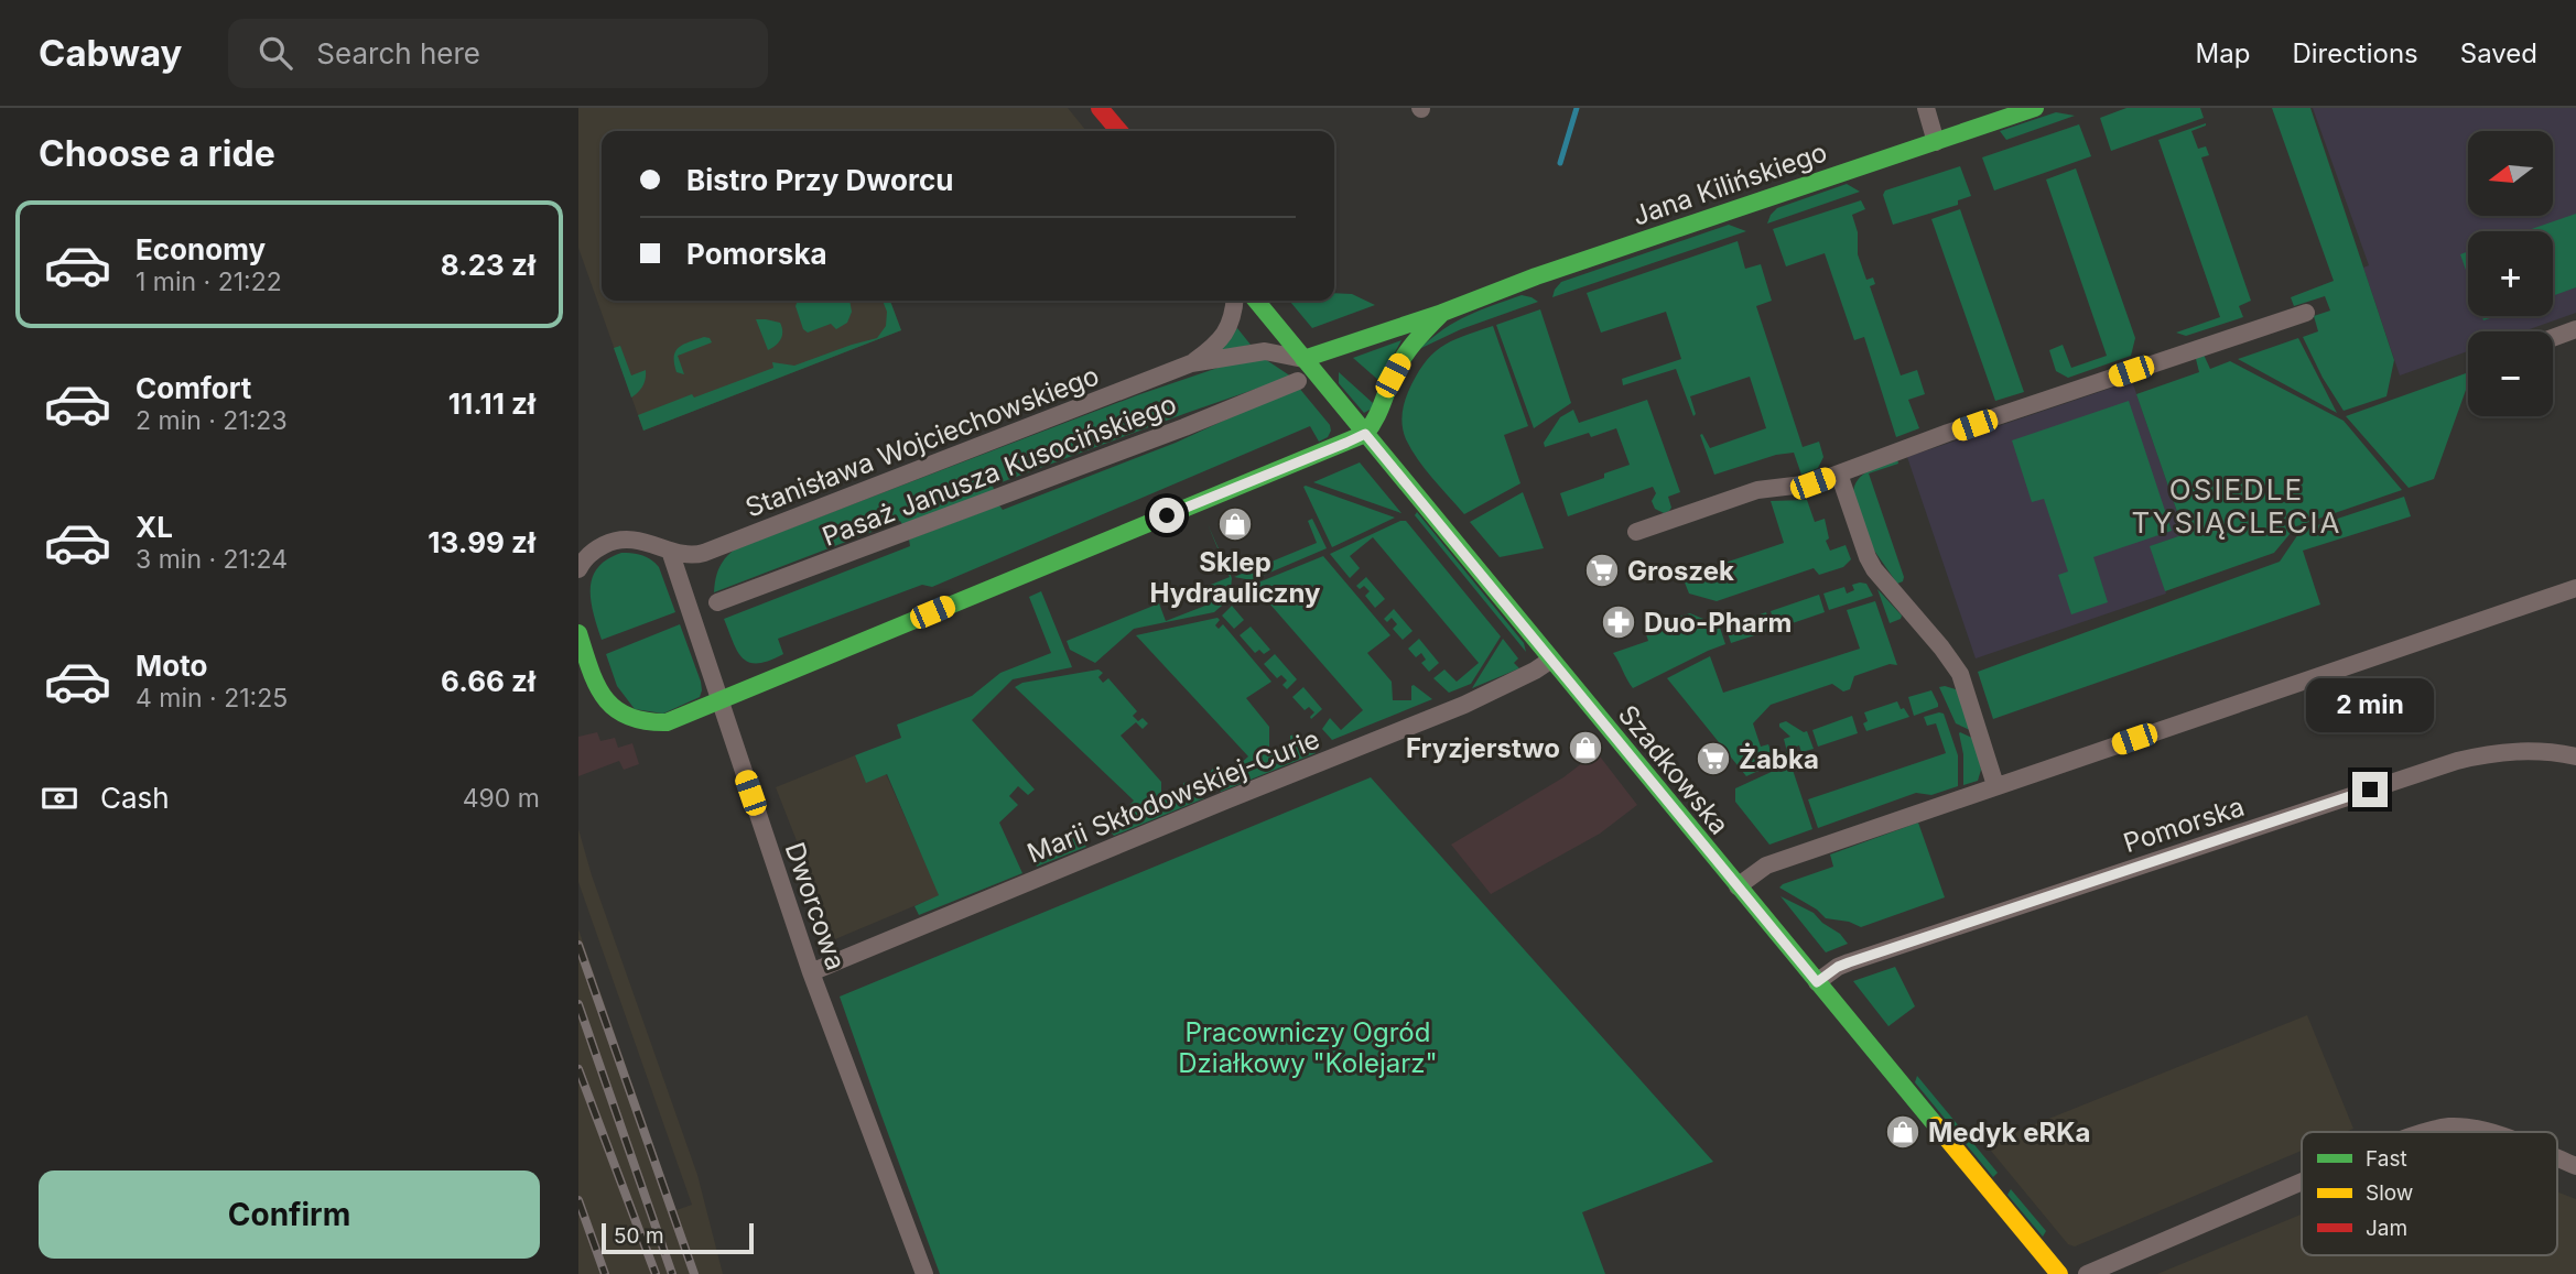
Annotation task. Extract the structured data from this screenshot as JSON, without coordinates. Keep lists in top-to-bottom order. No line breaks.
{"streets":{"street":["Jana Kilińskiego","Stanisława Wojciechowskiego","Pasaż Janusza Kusocińskiego","Szadkowska","Marii Skłodowskiej-Curie","Pomorska","Dworcowa"]},"crossings":[["Jana Kilińskiego","Stanisława Wojciechowskiego"],["Jana Kilińskiego","Szadkowska"],["Stanisława Wojciechowskiego","Szadkowska"],["Stanisława Wojciechowskiego","Dworcowa"],["Szadkowska","Marii Skłodowskiej-Curie"],["Szadkowska","Pomorska"],["Marii Skłodowskiej-Curie","Dworcowa"]],"districts":["OSIEDLE TYSIĄCLECIA"],"parks":["Pracowniczy Ogród Działkowy \"Kolejarz\""],"places":{"shop":["Sklep Hydrauliczny","Fryzjerstwo","Medyk eRKa"],"supermarket":["Groszek","Żabka"],"pharmacy":["Duo-Pharm"]},"legend":["Fast","Slow","Jam"],"scale_bar":"50 m","north":"left","page":{"header":"Cabway","search":"Search here","nav":["Map","Directions","Saved"],"heading":"Choose a ride","map_buttons":["+","−"],"banner":["Bistro Przy Dworcu","Pomorska"],"list":[{"name":"Economy","note":"1 min · 21:22","value":"8.23 zł"},{"name":"Comfort","note":"2 min · 21:23","value":"11.11 zł"},{"name":"XL","note":"3 min · 21:24","value":"13.99 zł"},{"name":"Moto","note":"4 min · 21:25","value":"6.66 zł"}],"bubble":"2 min","pay":["Cash","490 m"],"buttons":"Confirm","scale":"50 m"}}
